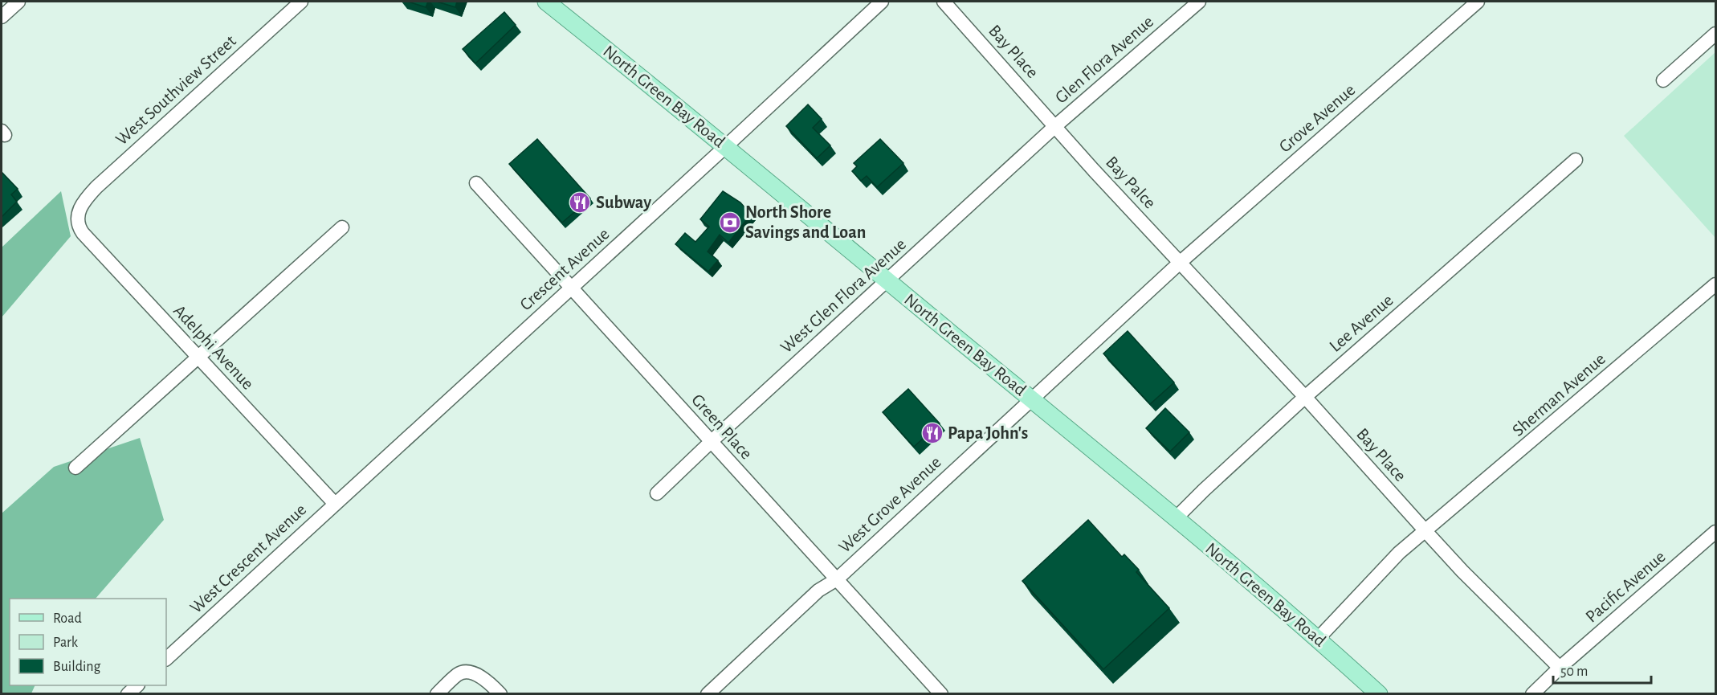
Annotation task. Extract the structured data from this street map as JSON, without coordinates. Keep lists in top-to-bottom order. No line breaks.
{"streets":{"main road":["North Green Bay Road"],"street":["Bay Place","Glen Flora Avenue","West Southview Street","Grove Avenue","Bay Palce","Crescent Avenue","West Glen Flora Avenue","Lee Avenue","Adelphi Avenue","Sherman Avenue","Green Place","West Grove Avenue","West Crescent Avenue","Pacific Avenue"]},"crossings":[["Bay Place","Glen Flora Avenue"],["Bay Place","Grove Avenue"],["Bay Place","Bay Palce"],["Bay Place","West Glen Flora Avenue"],["Bay Place","Lee Avenue"],["Bay Place","Sherman Avenue"],["Bay Place","West Grove Avenue"],["Bay Place","Pacific Avenue"],["Glen Flora Avenue","Bay Palce"],["Glen Flora Avenue","West Glen Flora Avenue"],["West Southview Street","Adelphi Avenue"],["North Green Bay Road","Crescent Avenue"],["North Green Bay Road","West Glen Flora Avenue"],["North Green Bay Road","Lee Avenue"],["North Green Bay Road","Sherman Avenue"],["North Green Bay Road","West Grove Avenue"],["Grove Avenue","Bay Palce"],["Grove Avenue","West Grove Avenue"],["Bay Palce","West Glen Flora Avenue"],["Bay Palce","West Grove Avenue"],["Crescent Avenue","Adelphi Avenue"],["Crescent Avenue","Green Place"],["Crescent Avenue","West Crescent Avenue"],["West Glen Flora Avenue","Green Place"],["Adelphi Avenue","West Crescent Avenue"],["Green Place","West Grove Avenue"]],"places":{"restaurant":["Subway","Papa John's"],"bank":["North Shore Savings and Loan"]},"legend":["Road","Park","Building"],"scale_bar":"50 m"}
